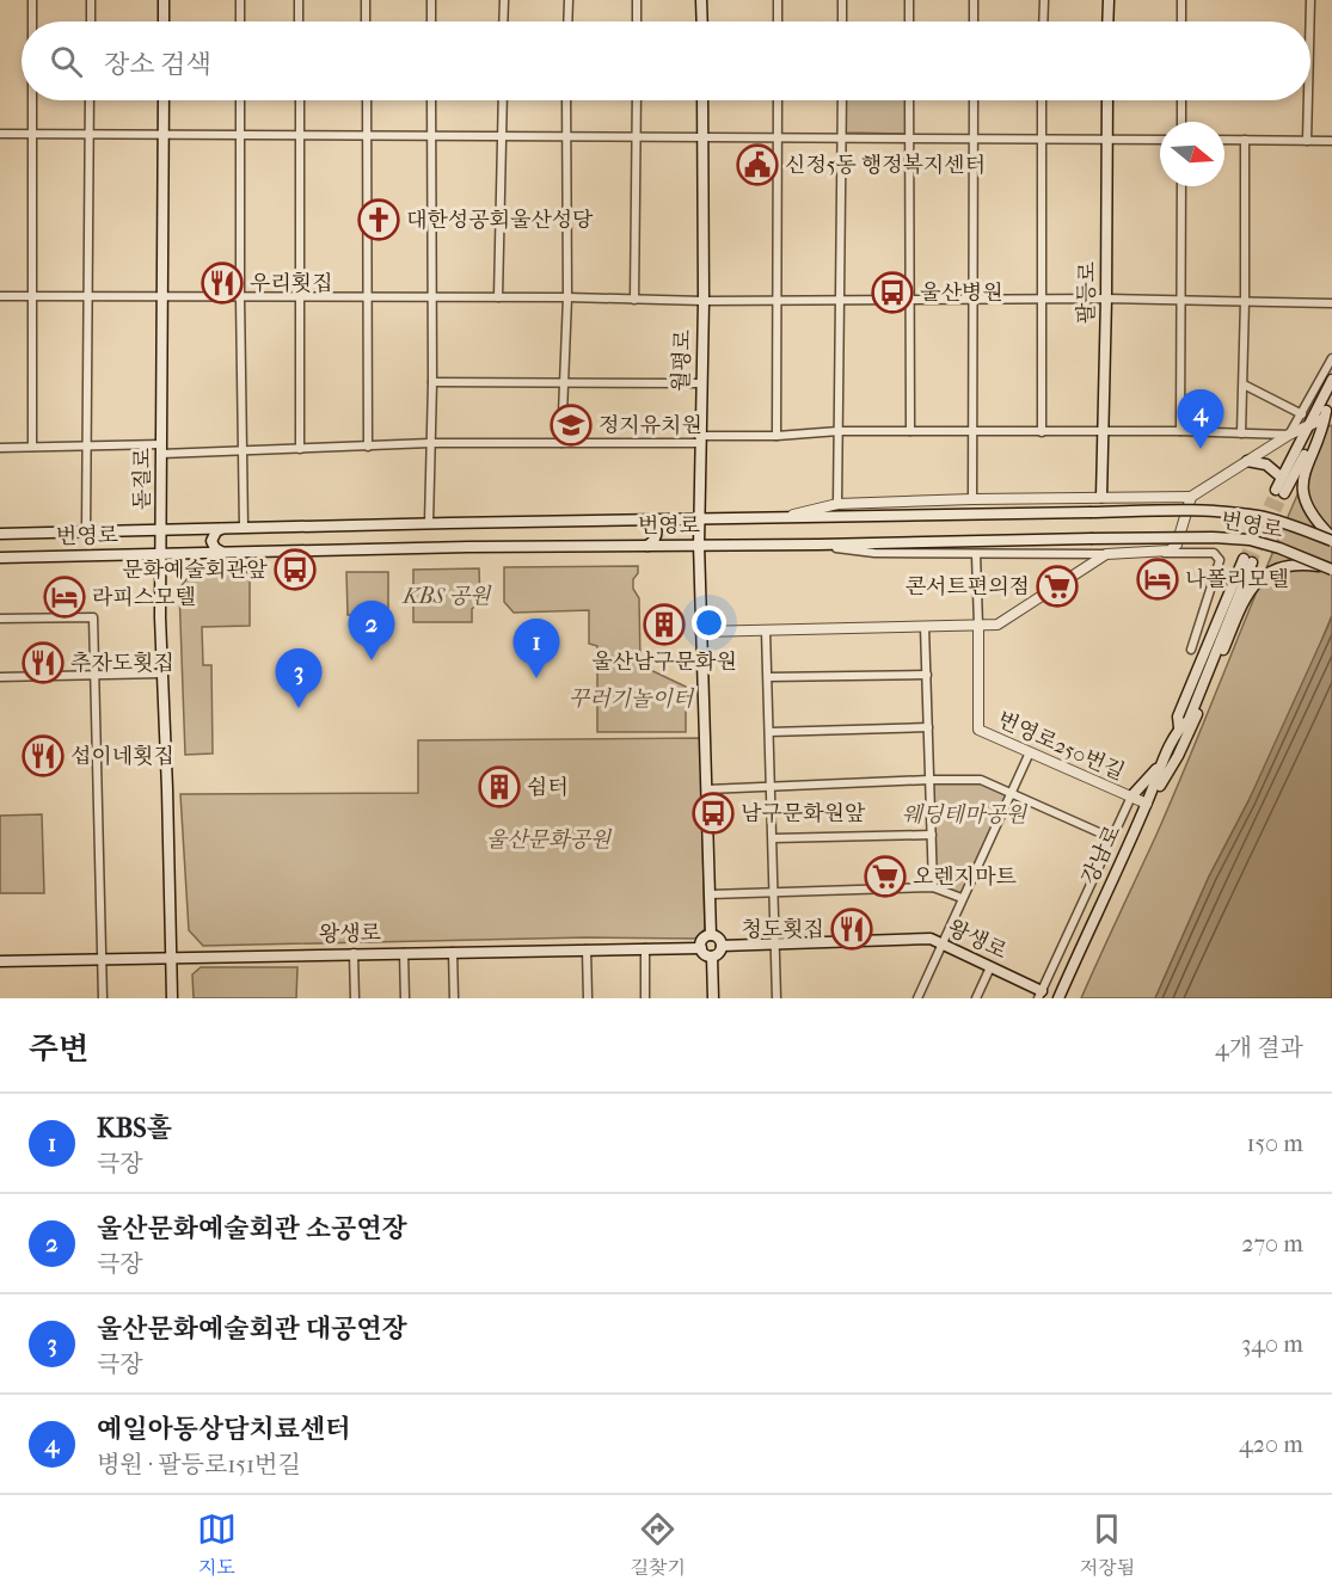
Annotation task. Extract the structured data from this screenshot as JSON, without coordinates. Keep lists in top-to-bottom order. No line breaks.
{"streets":{"main road":["팔등로","월평로","돋질로","번영로","강남로","왕생로"],"street":["번영로250번길"]},"crossings":[["월평로","번영로"],["월평로","왕생로"],["돋질로","번영로"],["돋질로","왕생로"],["번영로250번길","강남로"]],"parks":["KBS 공원","꾸러기놀이터","웨딩테마공원","울산문화공원"],"places":{"public building":["신정5동 행정복지센터"],"church":["대한성공회울산성당"],"restaurant":["우리횟집","추자도횟집","섭이네횟집","청도횟집"],"bus stop":["울산병원","문화예술회관앞","남구문화원앞"],"school or university":["정지유치원"],"hotel":["나폴리모텔","라피스모텔"],"supermarket":["콘서트편의점","오렌지마트"],"building":["울산남구문화원","쉼터"]},"north":"right","page":{"search":"장소 검색","pins":["4","2","1","3"],"heading":["주변","4개 결과"],"list":[{"mark":"1","name":"KBS홀","note":"극장","value":"150 m"},{"mark":"2","name":"울산문화예술회관 소공연장","note":"극장","value":"270 m"},{"mark":"3","name":"울산문화예술회관 대공연장","note":"극장","value":"340 m"},{"mark":"4","name":"예일아동상담치료센터","note":"병원 · 팔등로151번길","value":"420 m"}],"nav":["지도","길찾기","저장됨"]}}
